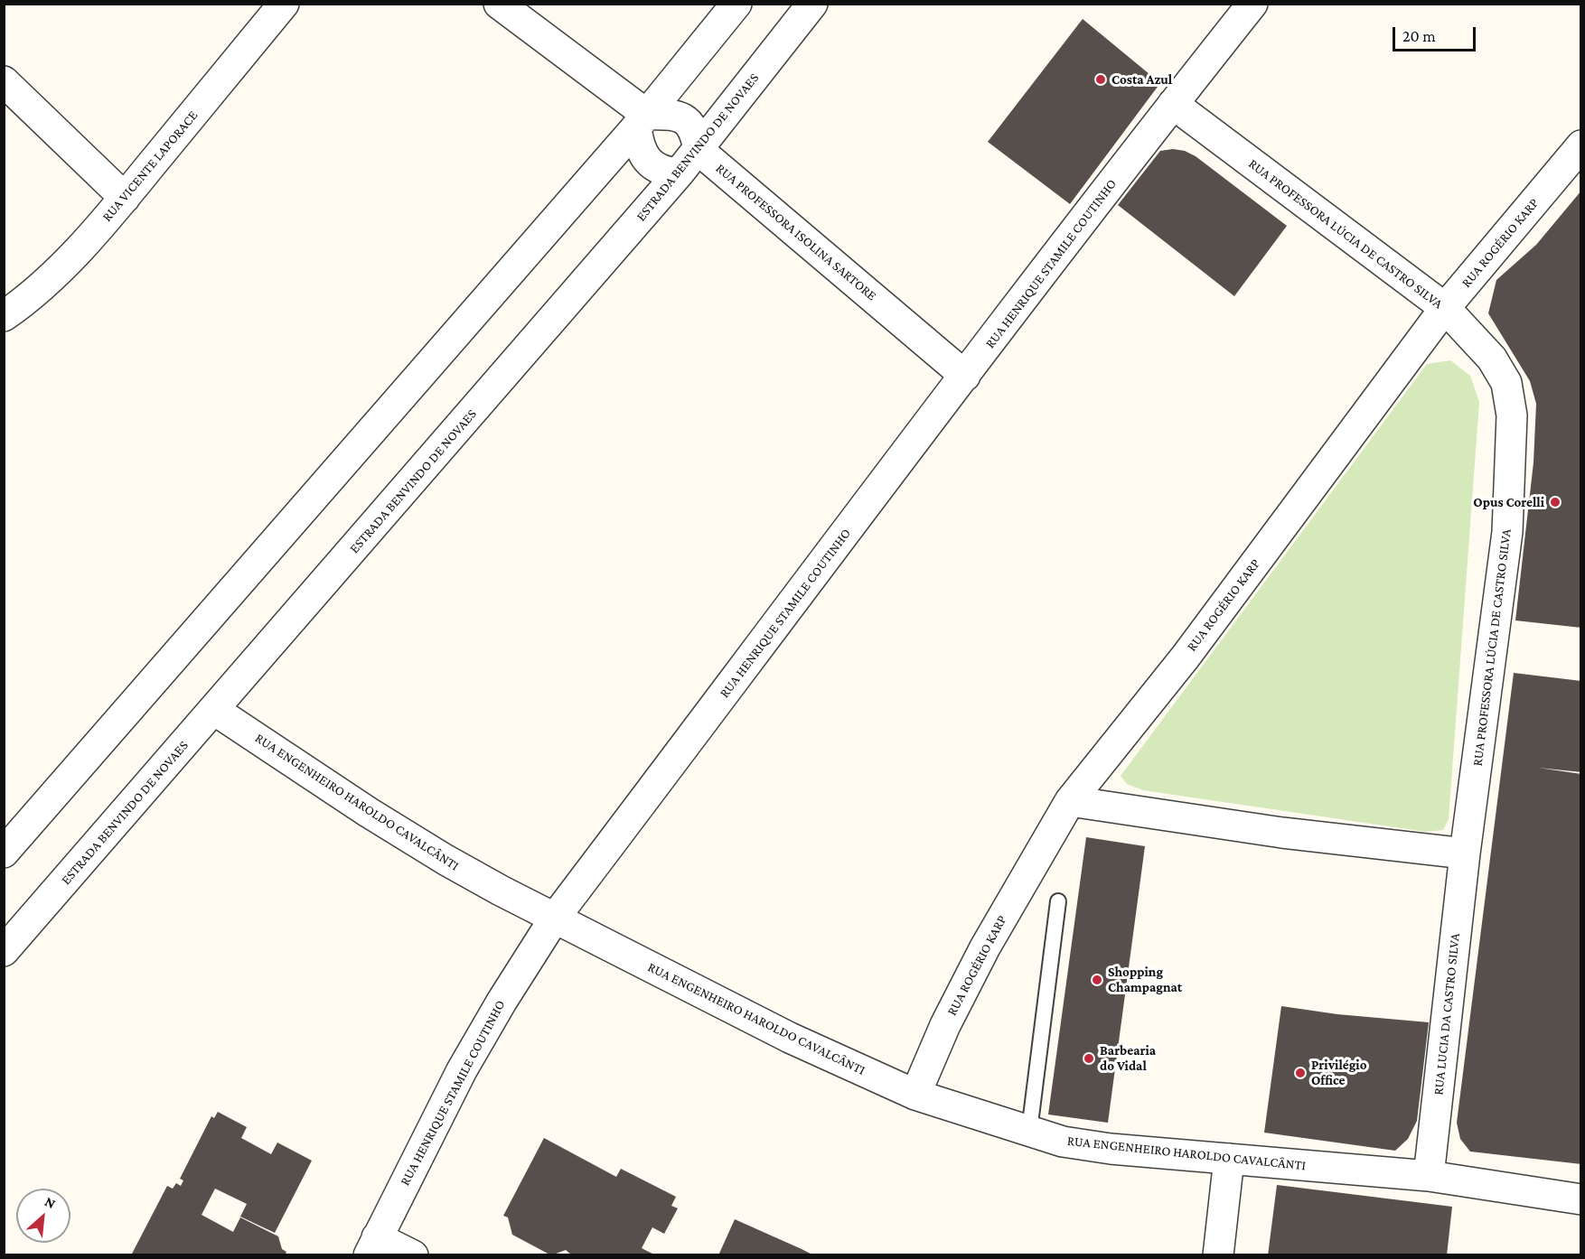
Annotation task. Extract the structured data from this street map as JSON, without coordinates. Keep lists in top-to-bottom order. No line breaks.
{"streets":{"street":["ESTRADA BENVINDO DE NOVAES","RUA VICENTE LAPORACE","RUA PROFESSORA ISOLINA SARTORE","RUA PROFESSORA LÚCIA DE CASTRO SILVA","RUA ROGÉRIO KARP","RUA HENRIQUE STAMILE COUTINHO","RUA ENGENHEIRO HAROLDO CAVALCÂNTI","RUA LUCIA DA CASTRO SILVA"]},"crossings":[["ESTRADA BENVINDO DE NOVAES","RUA PROFESSORA ISOLINA SARTORE"],["ESTRADA BENVINDO DE NOVAES","RUA ENGENHEIRO HAROLDO CAVALCÂNTI"],["RUA PROFESSORA ISOLINA SARTORE","RUA HENRIQUE STAMILE COUTINHO"],["RUA PROFESSORA LÚCIA DE CASTRO SILVA","RUA ROGÉRIO KARP"],["RUA PROFESSORA LÚCIA DE CASTRO SILVA","RUA HENRIQUE STAMILE COUTINHO"],["RUA PROFESSORA LÚCIA DE CASTRO SILVA","RUA LUCIA DA CASTRO SILVA"],["RUA ROGÉRIO KARP","RUA ENGENHEIRO HAROLDO CAVALCÂNTI"],["RUA HENRIQUE STAMILE COUTINHO","RUA ENGENHEIRO HAROLDO CAVALCÂNTI"],["RUA ENGENHEIRO HAROLDO CAVALCÂNTI","RUA LUCIA DA CASTRO SILVA"]],"places":["Costa Azul","Opus Corelli","Shopping Champagnat","Barbearia do Vidal","Privilégio Office"],"scale_bar":"20 m","north":"top right"}
